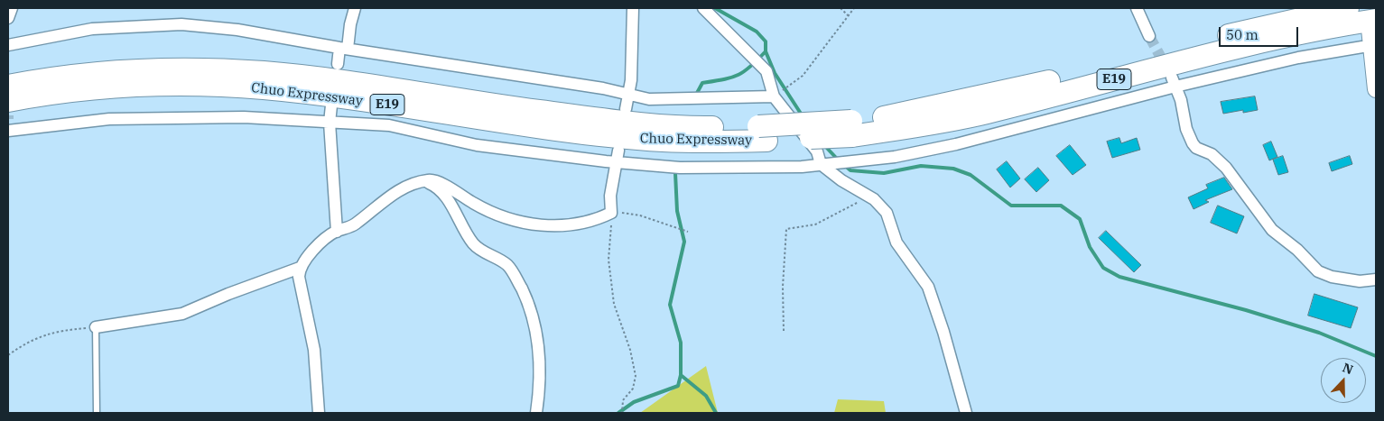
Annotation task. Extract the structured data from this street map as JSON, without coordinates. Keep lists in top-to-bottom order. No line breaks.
{"streets":{"highway":["E19","Chuo Expressway"]},"scale_bar":"50 m","north":"top"}
